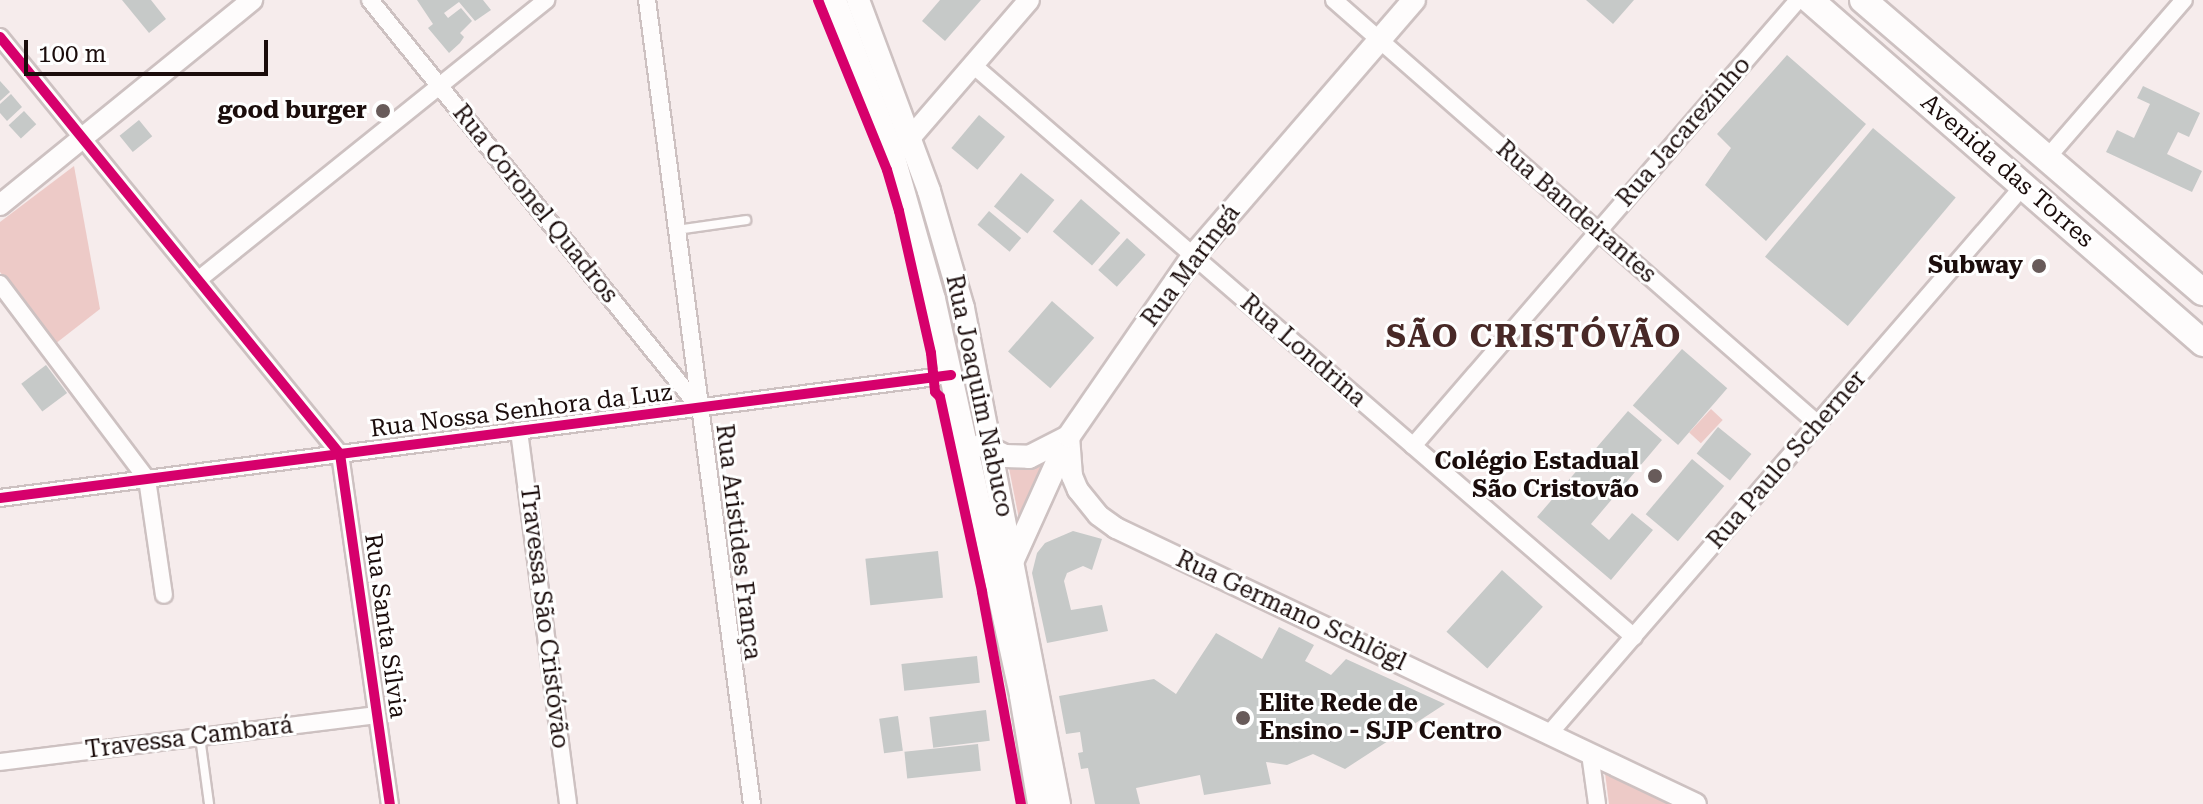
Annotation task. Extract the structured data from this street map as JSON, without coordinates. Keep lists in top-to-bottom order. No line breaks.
{"streets":{"highway":["Avenida das Torres"],"main road":["Rua Maringá","Rua Joaquim Nabuco"],"street":["Rua Jacarezinho","Rua Coronel Quadros","Rua Bandeirantes","Rua Londrina","Rua Nossa Senhora da Luz","Rua Paulo Scherner","Rua Aristides França","Rua Germano Schlögl","Travessa São Cristóvão","Rua Santa Sílvia","Travessa Cambará"]},"crossings":[["Rua Jacarezinho","Rua Bandeirantes"],["Rua Jacarezinho","Rua Londrina"],["Avenida das Torres","Rua Paulo Scherner"],["Rua Coronel Quadros","Rua Nossa Senhora da Luz"],["Rua Coronel Quadros","Rua Aristides França"],["Rua Bandeirantes","Rua Maringá"],["Rua Bandeirantes","Rua Paulo Scherner"],["Rua Maringá","Rua Londrina"],["Rua Maringá","Rua Joaquim Nabuco"],["Rua Maringá","Rua Germano Schlögl"],["Rua Londrina","Rua Paulo Scherner"],["Rua Joaquim Nabuco","Rua Nossa Senhora da Luz"],["Rua Nossa Senhora da Luz","Rua Aristides França"],["Rua Nossa Senhora da Luz","Travessa São Cristóvão"],["Rua Nossa Senhora da Luz","Rua Santa Sílvia"],["Rua Paulo Scherner","Rua Germano Schlögl"],["Rua Santa Sílvia","Travessa Cambará"]],"districts":["SÃO CRISTÓVÃO"],"places":["good burger","Subway","Colégio Estadual São Cristovão","Elite Rede de Ensino - SJP Centro"],"scale_bar":"100 m"}
